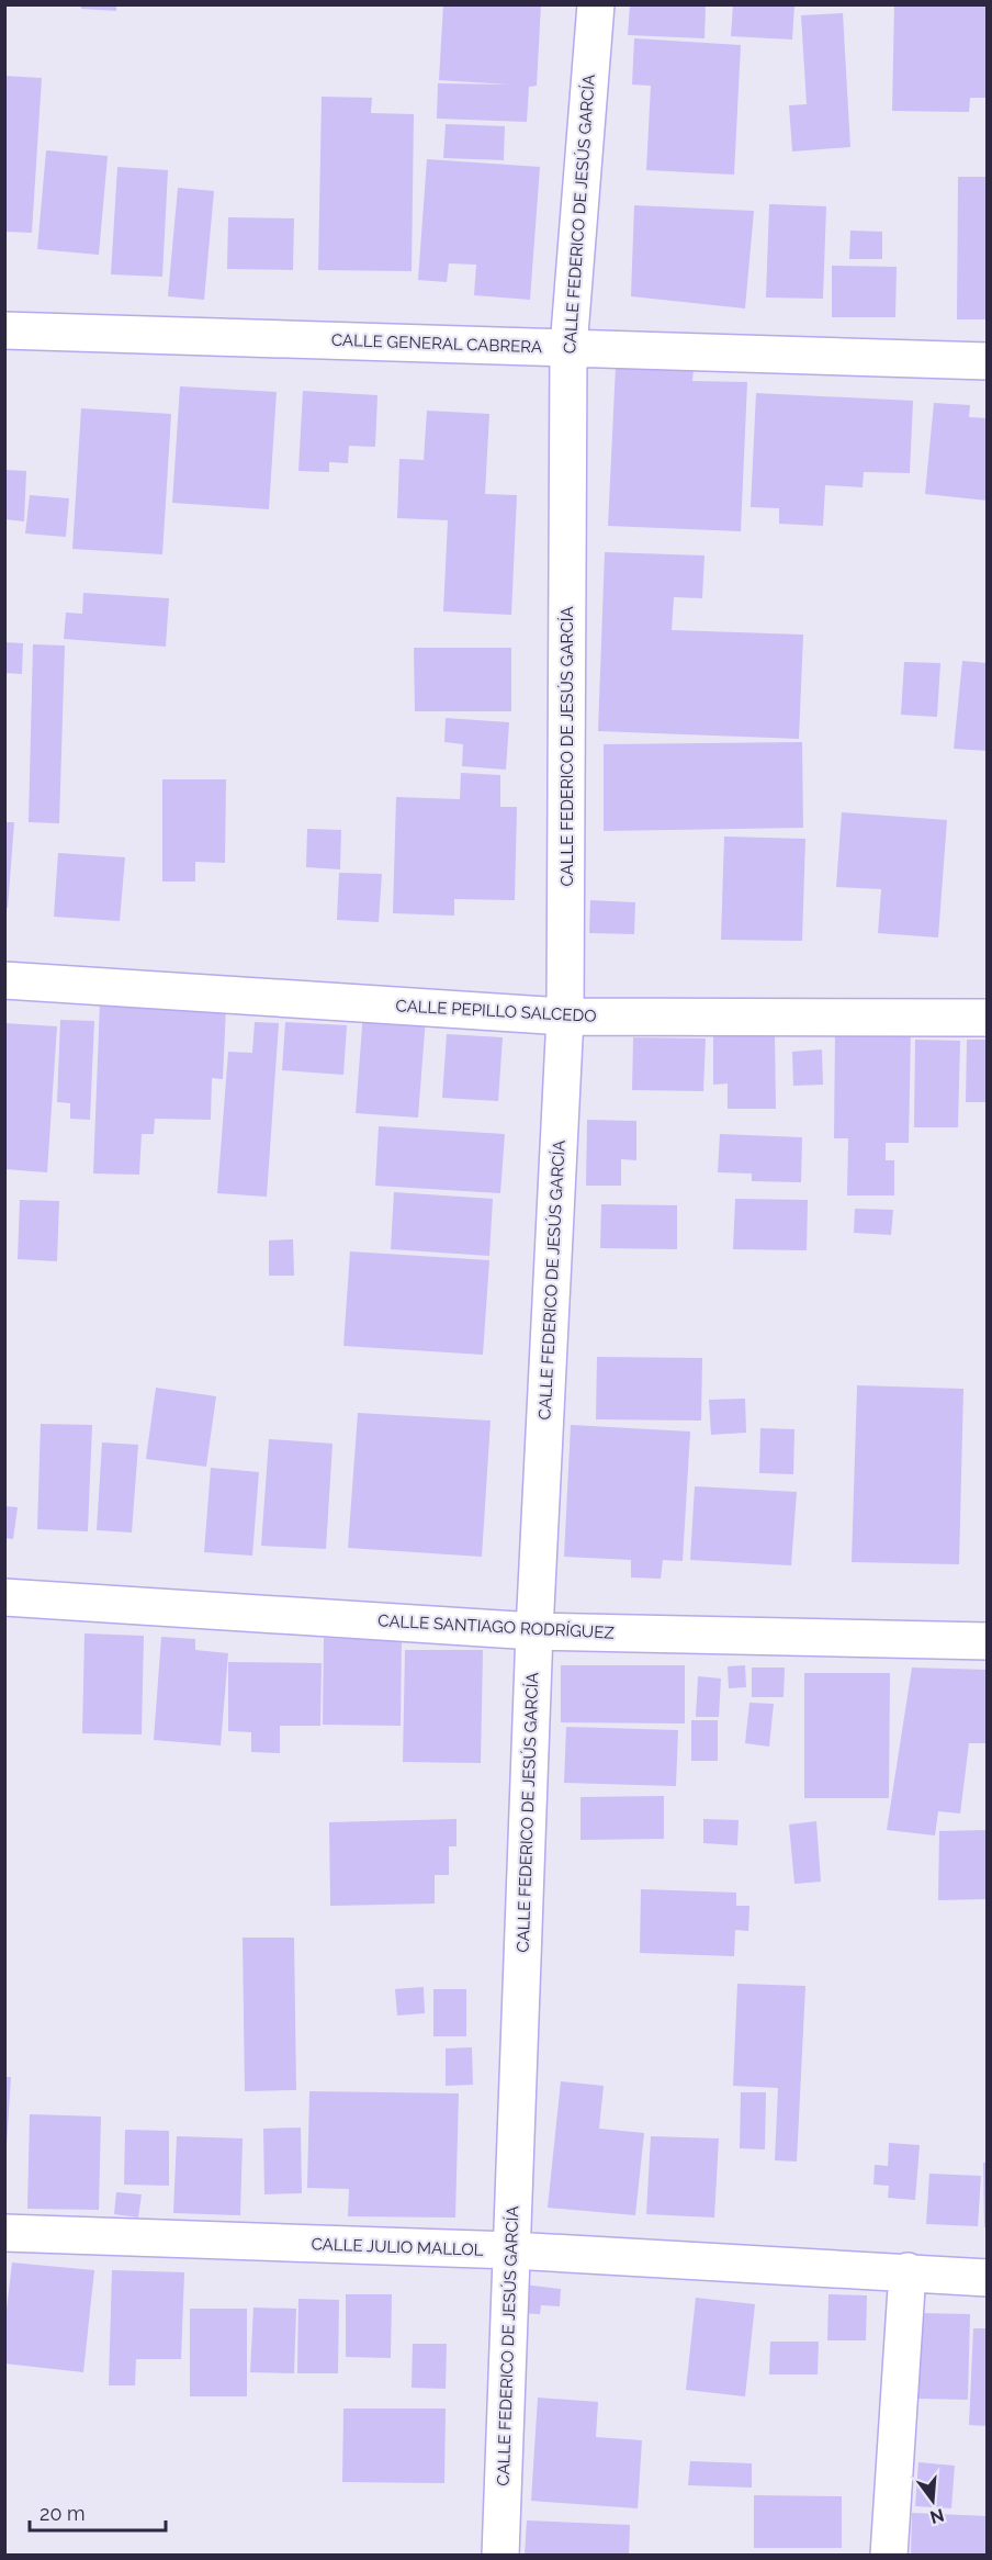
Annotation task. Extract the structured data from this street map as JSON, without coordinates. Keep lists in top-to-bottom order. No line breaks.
{"streets":{"street":["CALLE FEDERICO DE JESÚS GARCÍA","CALLE GENERAL CABRERA","CALLE PEPILLO SALCEDO","CALLE SANTIAGO RODRÍGUEZ","CALLE JULIO MALLOL"]},"crossings":[["CALLE FEDERICO DE JESÚS GARCÍA","CALLE GENERAL CABRERA"],["CALLE FEDERICO DE JESÚS GARCÍA","CALLE PEPILLO SALCEDO"],["CALLE FEDERICO DE JESÚS GARCÍA","CALLE SANTIAGO RODRÍGUEZ"],["CALLE FEDERICO DE JESÚS GARCÍA","CALLE JULIO MALLOL"]],"scale_bar":"20 m","north":"bottom"}
